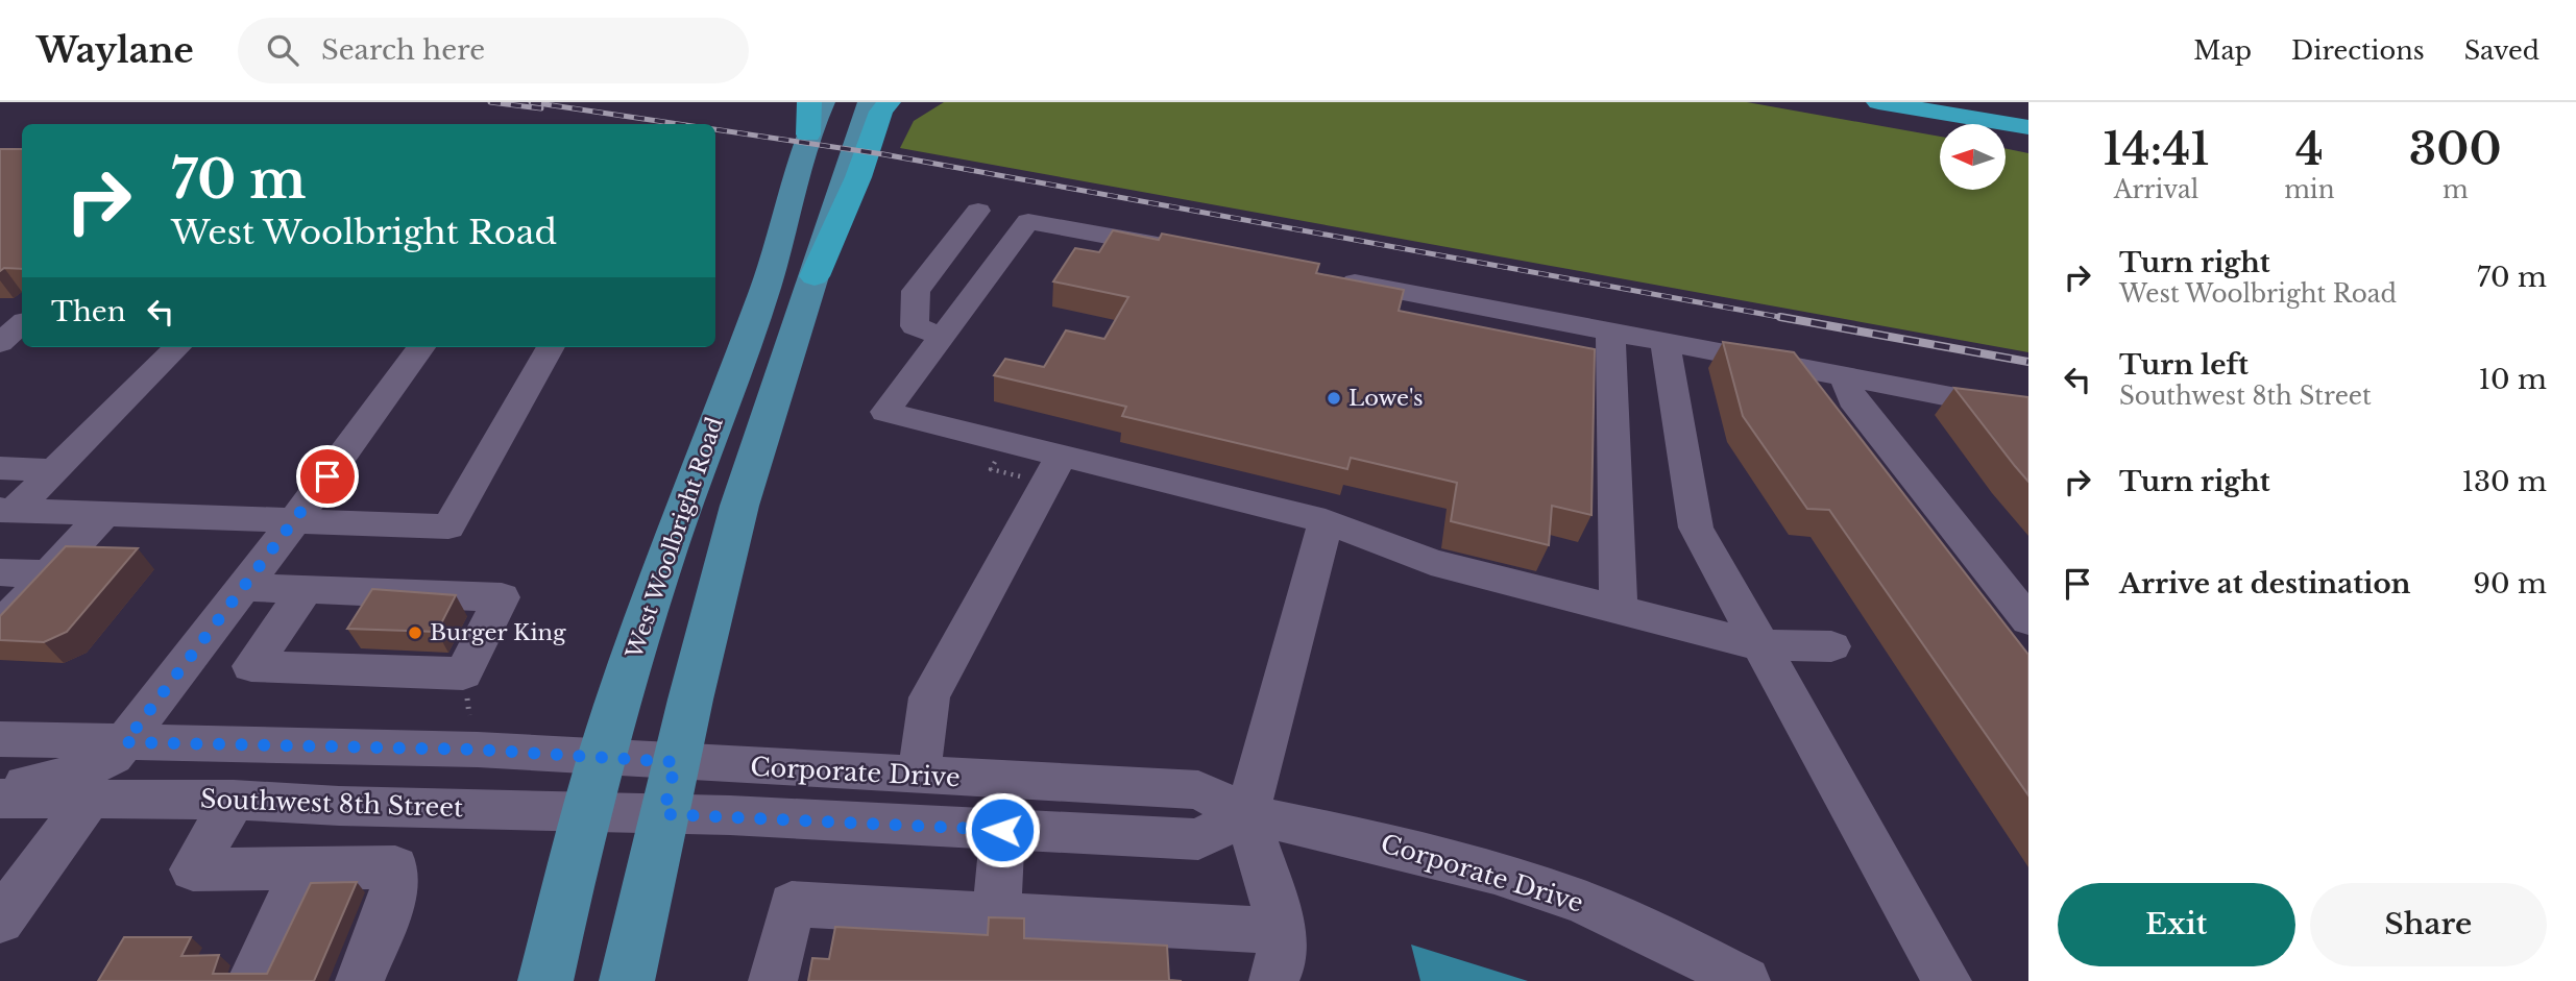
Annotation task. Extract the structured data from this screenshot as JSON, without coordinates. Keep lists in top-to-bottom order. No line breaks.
{"streets":{"main road":["West Woolbright Road"],"street":["Corporate Drive","Southwest 8th Street"]},"crossings":[["West Woolbright Road","Southwest 8th Street"]],"places":["Lowe's","Burger King"],"north":"left","page":{"header":"Waylane","search":"Search here","nav":["Map","Directions","Saved"],"eta":["14:41","Arrival","4","min","300","m"],"turn":["70 m","West Woolbright Road"],"list":[{"name":"Turn right","note":"West Woolbright Road","value":"70 m"},{"name":"Turn left","note":"Southwest 8th Street","value":"10 m"},{"name":"Turn right","value":"130 m"},{"name":"Arrive at destination","value":"90 m"}],"then":"Then","buttons":["Exit","Share"]}}
